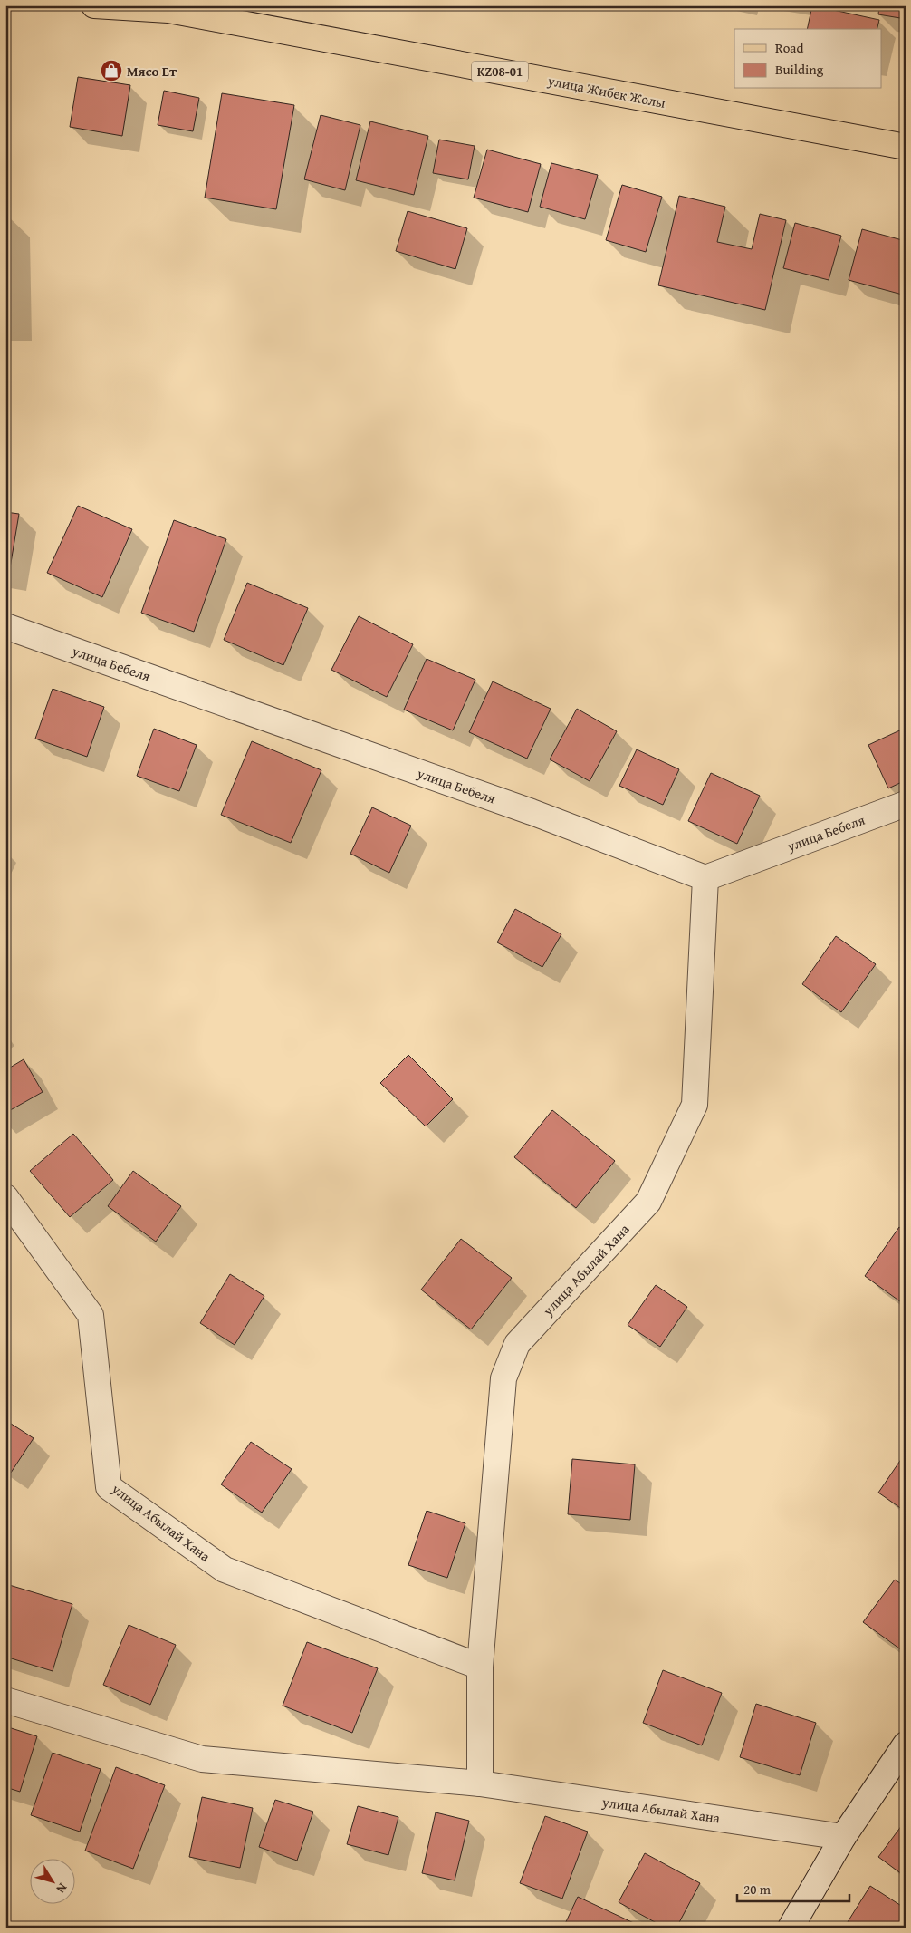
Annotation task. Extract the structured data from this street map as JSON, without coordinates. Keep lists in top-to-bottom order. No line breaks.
{"streets":{"main road":["KZ08-01","улица Жибек Жолы"],"street":["улица Бебеля","улица Абылай Хана"]},"crossings":[["улица Бебеля","улица Абылай Хана"]],"places":{"shop":["Мясо Ет"]},"legend":["Road","Building"],"scale_bar":"20 m","north":"bottom right"}
